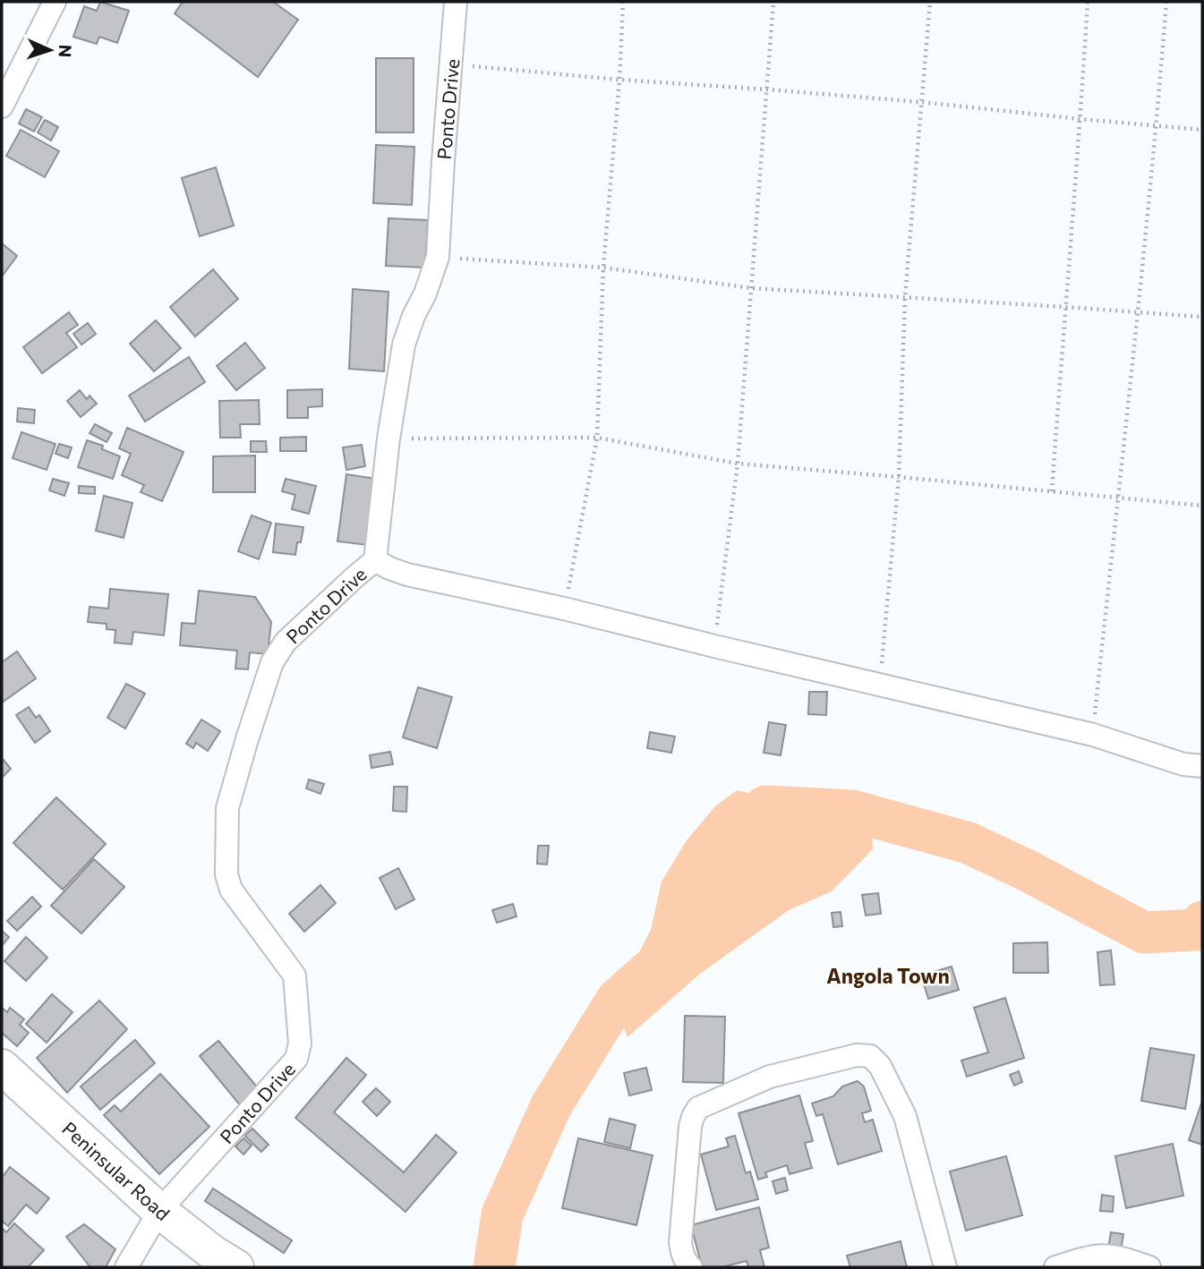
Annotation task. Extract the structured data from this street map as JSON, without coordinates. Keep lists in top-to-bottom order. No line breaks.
{"streets":{"main road":["Peninsular Road"],"street":["Ponto Drive"]},"crossings":[["Ponto Drive","Peninsular Road"]],"districts":["Angola Town"],"north":"right"}
